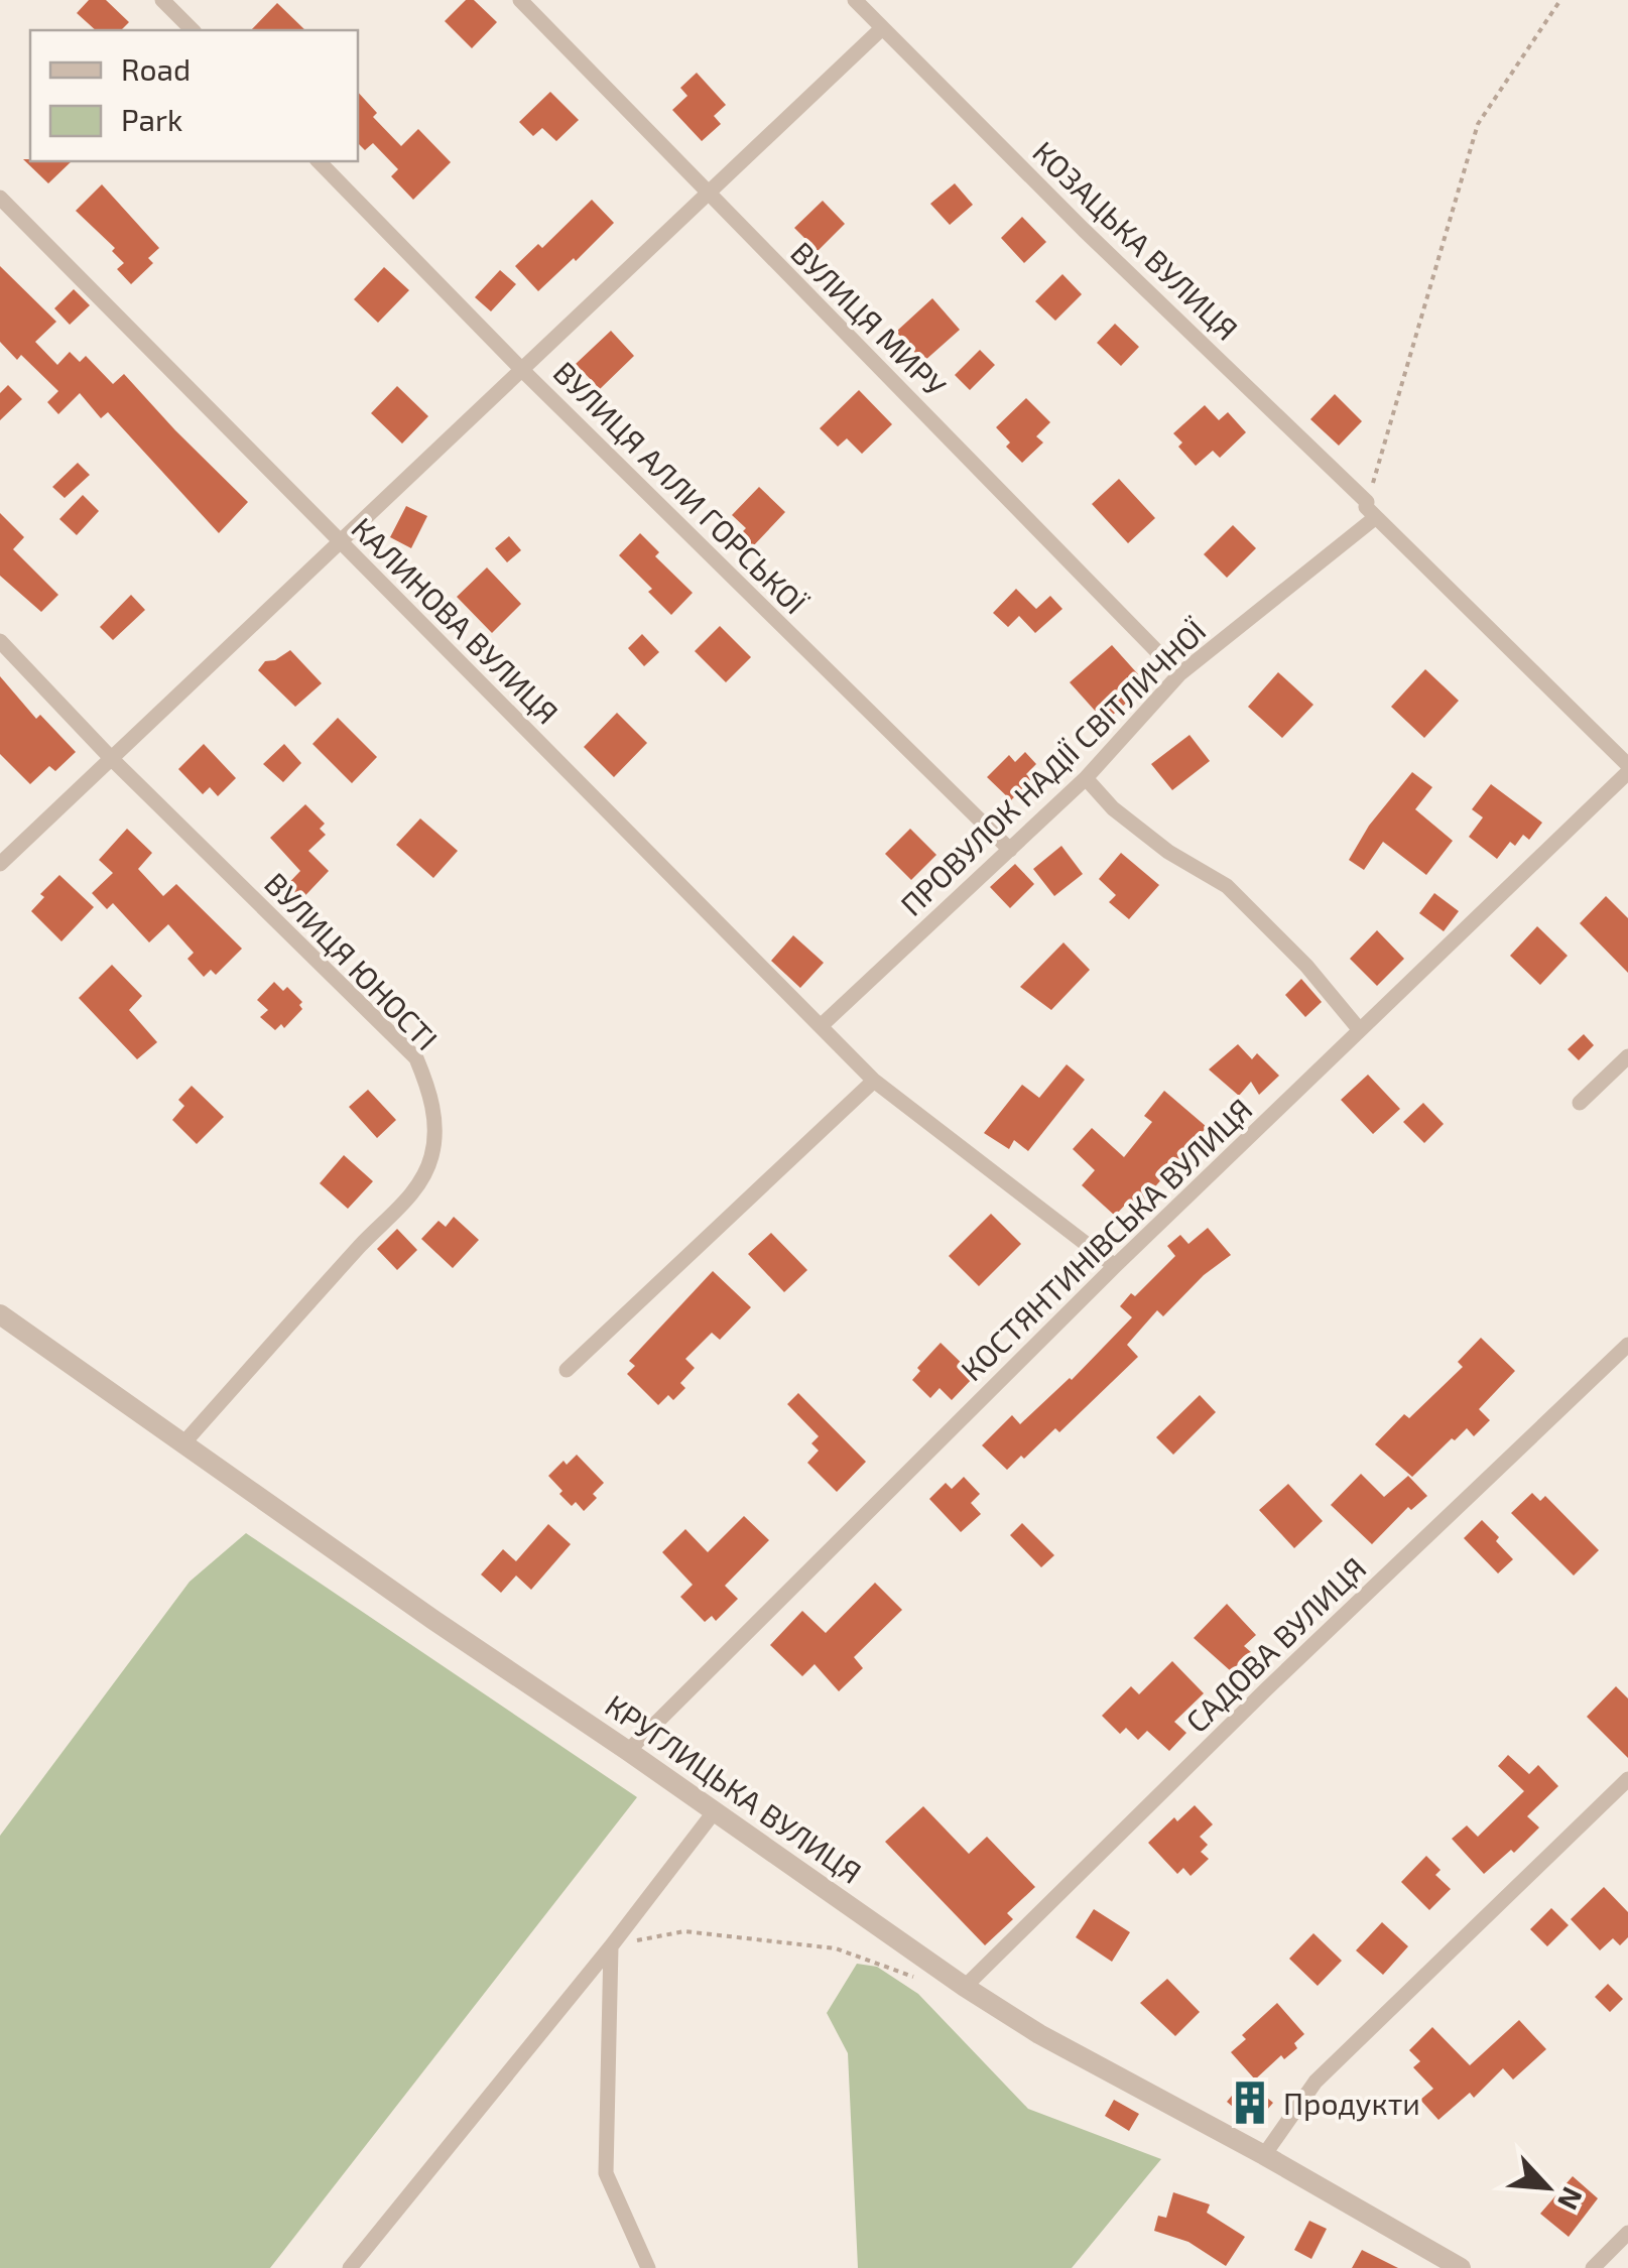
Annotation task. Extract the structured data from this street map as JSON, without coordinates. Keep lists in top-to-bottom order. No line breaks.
{"streets":{"street":["КОЗАЦЬКА ВУЛИЦЯ","ВУЛИЦЯ МИРУ","ВУЛИЦЯ АЛЛИ ГОРСЬКОЇ","КАЛИНОВА ВУЛИЦЯ","ПРОВУЛОК НАДІЇ СВІТЛИЧНОЇ","ВУЛИЦЯ ЮНОСТІ","КОСТЯНТИНІВСЬКА ВУЛИЦЯ","САДОВА ВУЛИЦЯ","КРУГЛИЦЬКА ВУЛИЦЯ"]},"crossings":[["КОЗАЦЬКА ВУЛИЦЯ","ПРОВУЛОК НАДІЇ СВІТЛИЧНОЇ"],["КОЗАЦЬКА ВУЛИЦЯ","КОСТЯНТИНІВСЬКА ВУЛИЦЯ"],["ВУЛИЦЯ МИРУ","ПРОВУЛОК НАДІЇ СВІТЛИЧНОЇ"],["ВУЛИЦЯ АЛЛИ ГОРСЬКОЇ","ПРОВУЛОК НАДІЇ СВІТЛИЧНОЇ"],["КАЛИНОВА ВУЛИЦЯ","ПРОВУЛОК НАДІЇ СВІТЛИЧНОЇ"],["КАЛИНОВА ВУЛИЦЯ","КОСТЯНТИНІВСЬКА ВУЛИЦЯ"],["ВУЛИЦЯ ЮНОСТІ","КРУГЛИЦЬКА ВУЛИЦЯ"],["КОСТЯНТИНІВСЬКА ВУЛИЦЯ","КРУГЛИЦЬКА ВУЛИЦЯ"],["САДОВА ВУЛИЦЯ","КРУГЛИЦЬКА ВУЛИЦЯ"]],"places":{"building":["Продукти"]},"legend":["Road","Park"],"north":"bottom right"}
